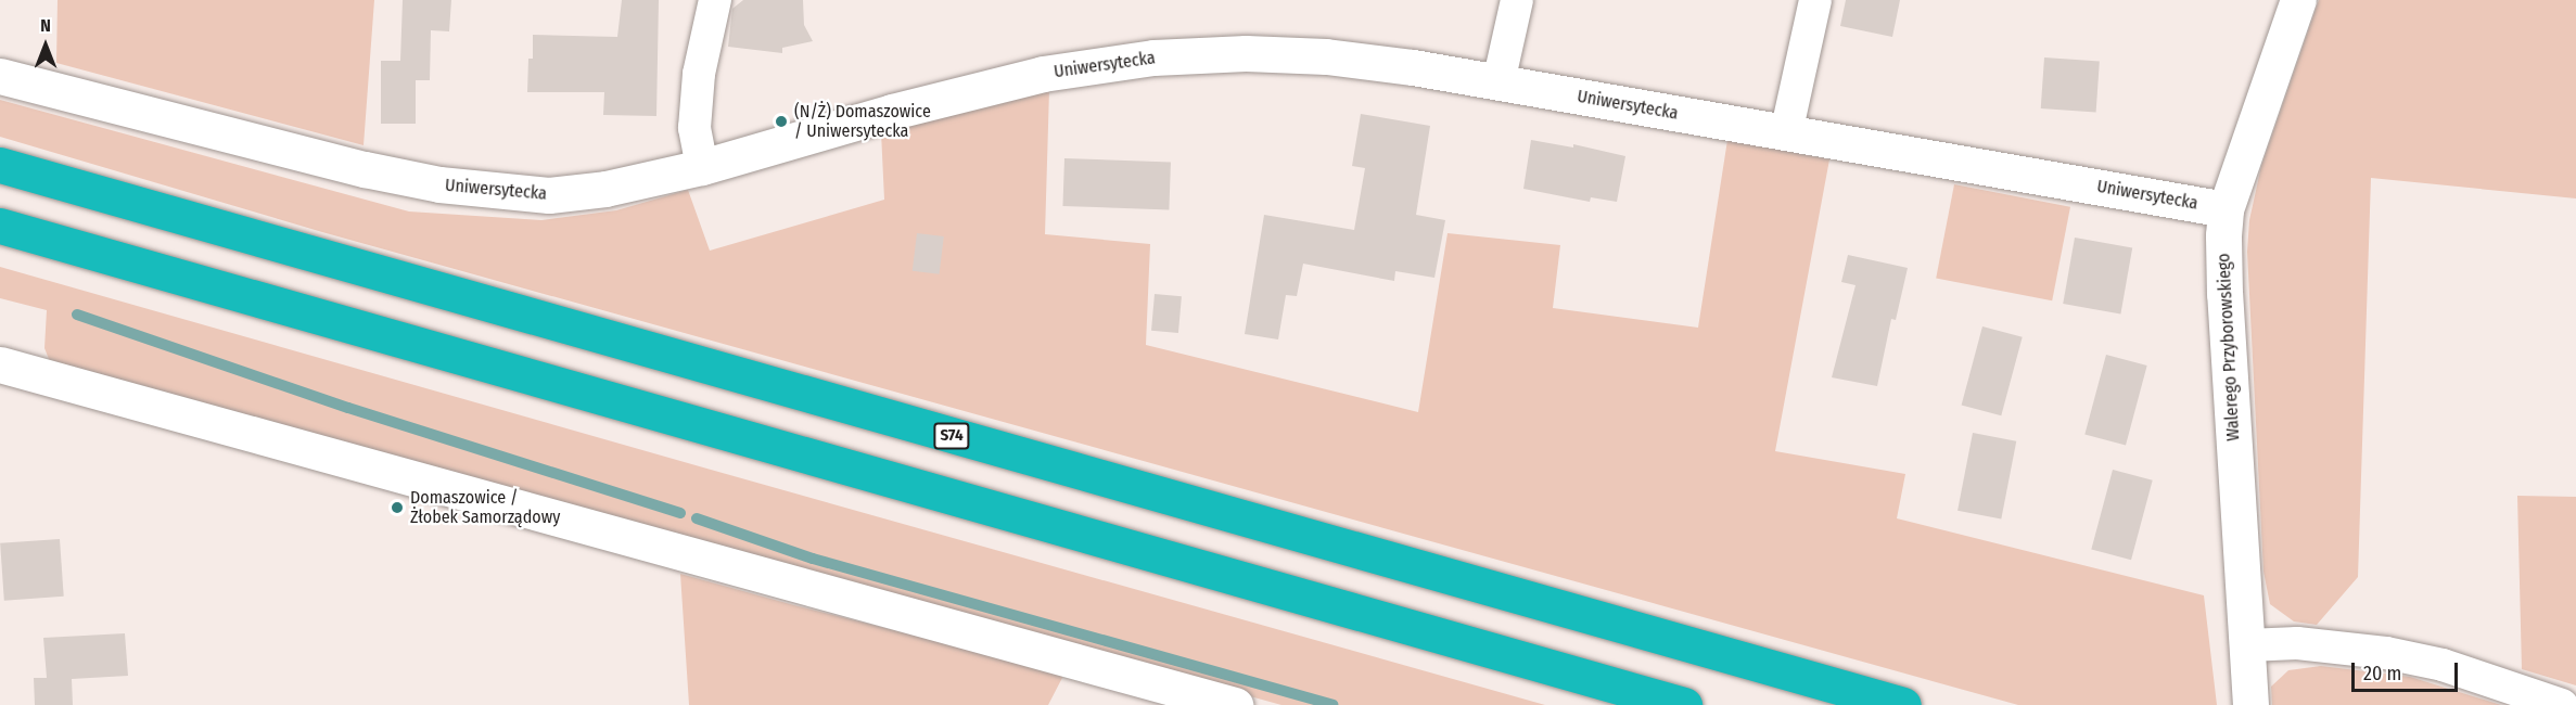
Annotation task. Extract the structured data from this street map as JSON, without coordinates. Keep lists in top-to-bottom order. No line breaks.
{"streets":{"highway":["S74"],"street":["Uniwersytecka","Walerego Przyborowskiego"]},"crossings":[["Uniwersytecka","Walerego Przyborowskiego"]],"places":["(N/Ż) Domaszowice / Uniwersytecka","Domaszowice / Żłobek Samorządowy"],"scale_bar":"20 m","north":"top"}
